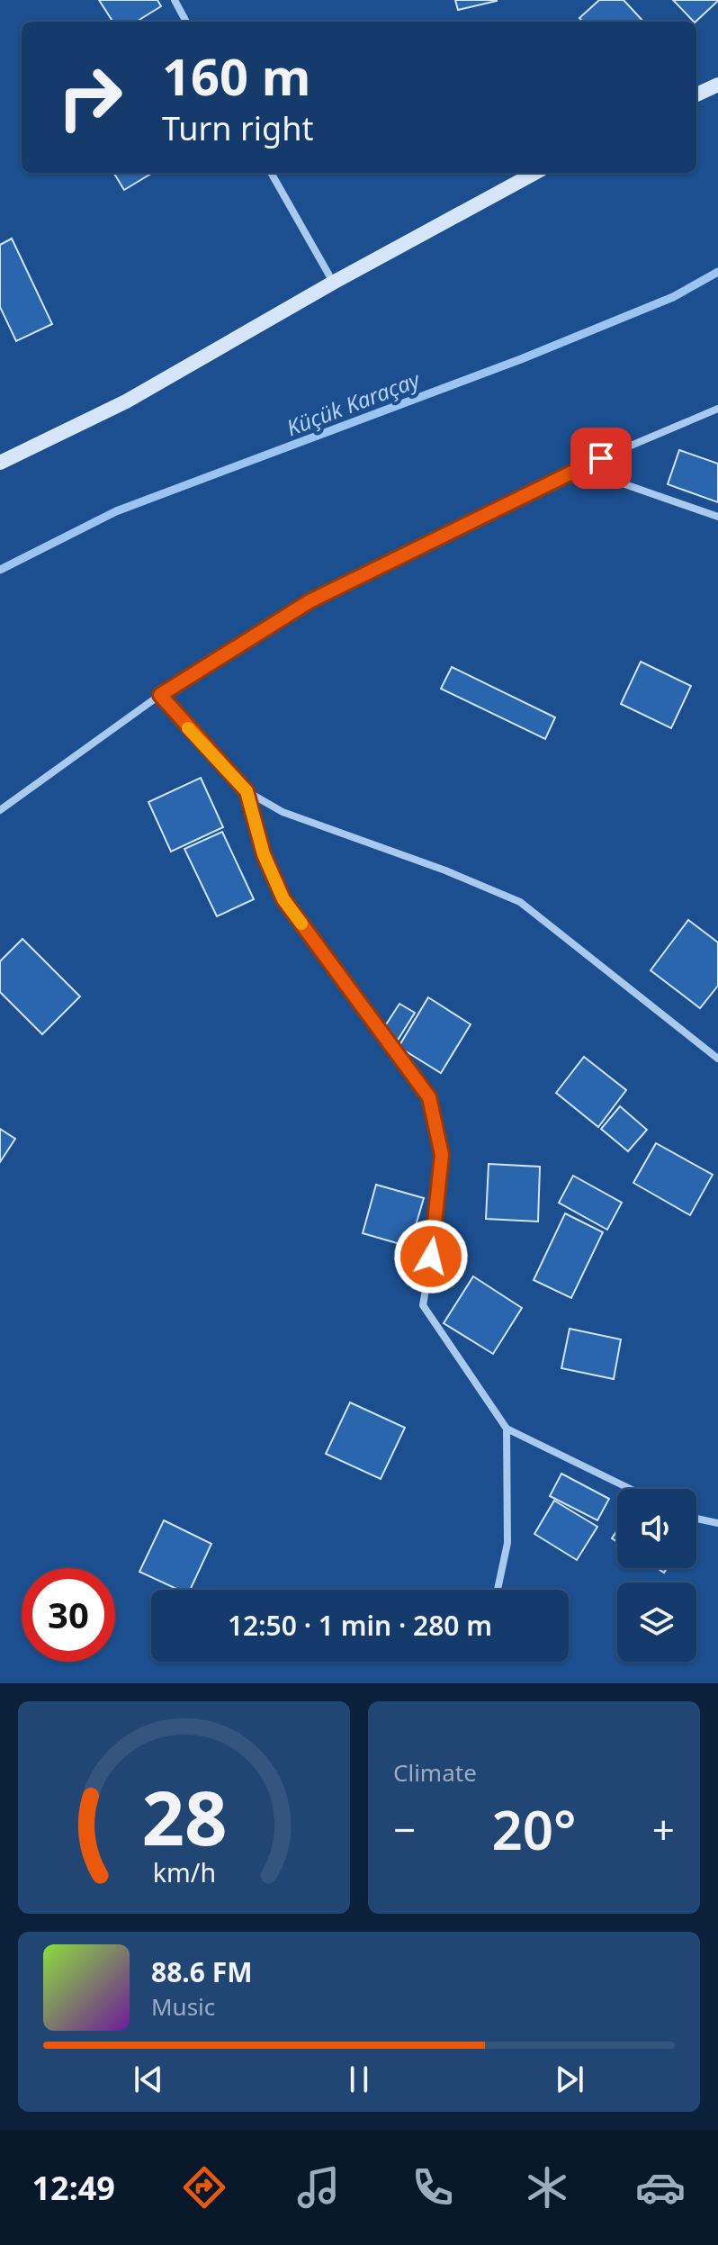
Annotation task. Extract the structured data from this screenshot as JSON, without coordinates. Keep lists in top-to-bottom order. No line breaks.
{"water":["Küçük Karaçay"],"page":{"turn":["160 m","Turn right"],"limit":"30","trip":"12:50 · 1 min · 280 m","tile":"Climate","heat":["−","20°","+"],"song":["88.6 FM","Music"],"tabs":"12:49","gauge":["28","km/h"]}}
